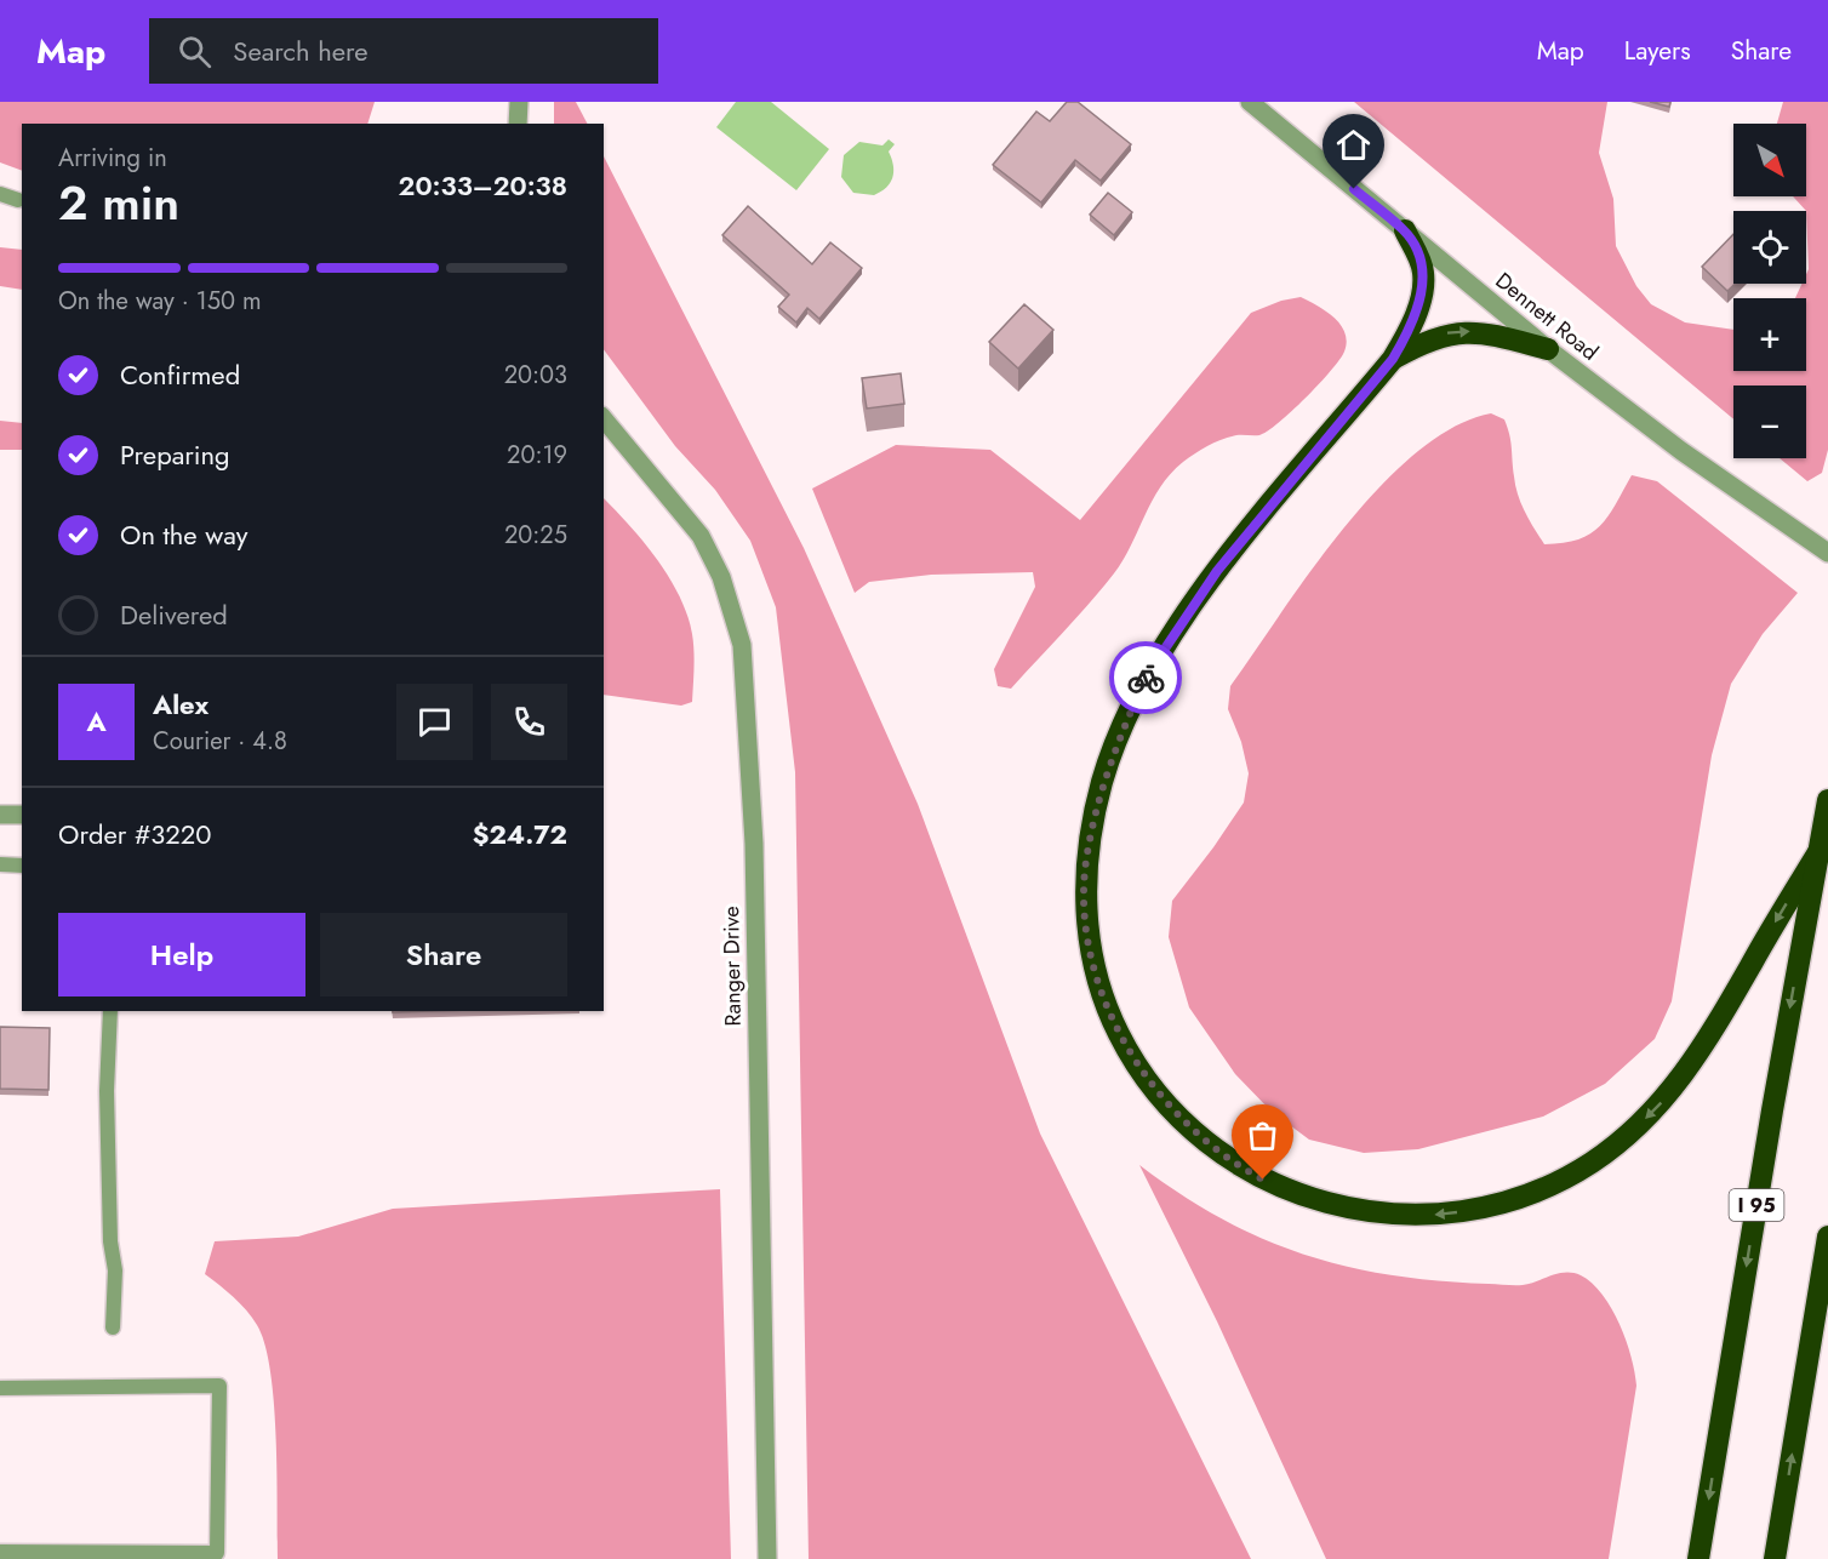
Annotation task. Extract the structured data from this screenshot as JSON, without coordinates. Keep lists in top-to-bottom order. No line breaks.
{"streets":{"highway":["I 95"],"street":["Dennett Road","Ranger Drive"]},"north":"bottom right","page":{"header":"Map","search":"Search here","nav":["Map","Layers","Share"],"map_buttons":["+","−"],"heading":["2 min","Arriving in","20:33–20:38"],"panel":["Alex","Courier · 4.8","Order #3220","$24.72"],"bar":"On the way · 150 m","list":[["Confirmed","20:03"],["Preparing","20:19"],["On the way","20:25"],"Delivered"],"round":"A","buttons":["Help","Share"]}}
